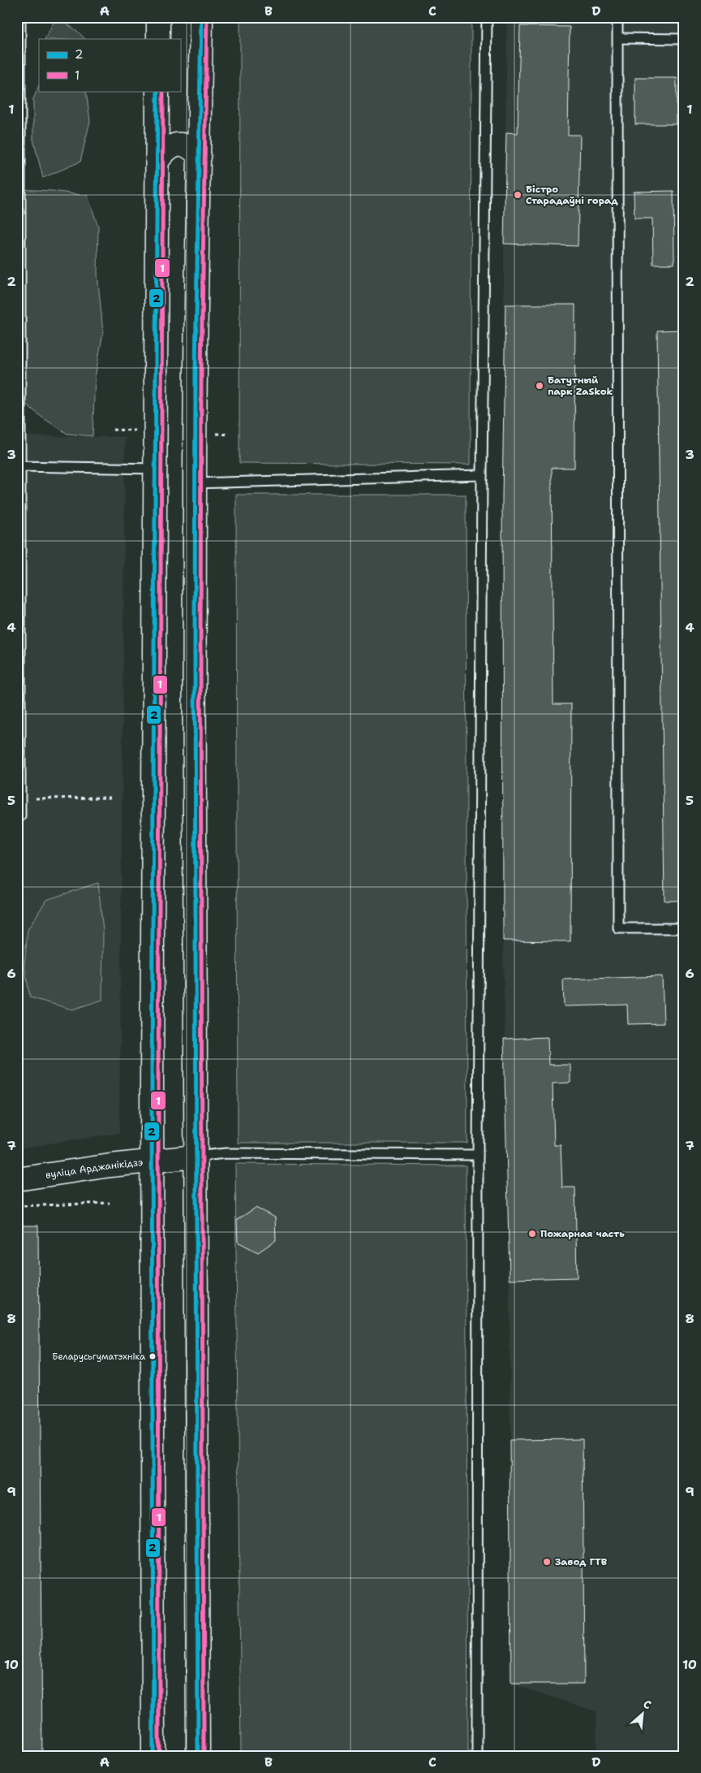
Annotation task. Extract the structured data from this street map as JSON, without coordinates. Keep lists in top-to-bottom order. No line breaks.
{"streets":{"main road":["вуліца Арджанікідзэ"]},"places":["Бістро Старадаўні горад","Батутный парк ZaSkok","Пожарная часть","Беларусьгуматэхніка","Завод ГТВ"],"lines":["transit line 2","transit line 1"],"legend":["2","1"],"north":"top right","grid":{"columns":["A","B","C","D"],"rows":["1","2","3","4","5","6","7","8","9","10"]}}
